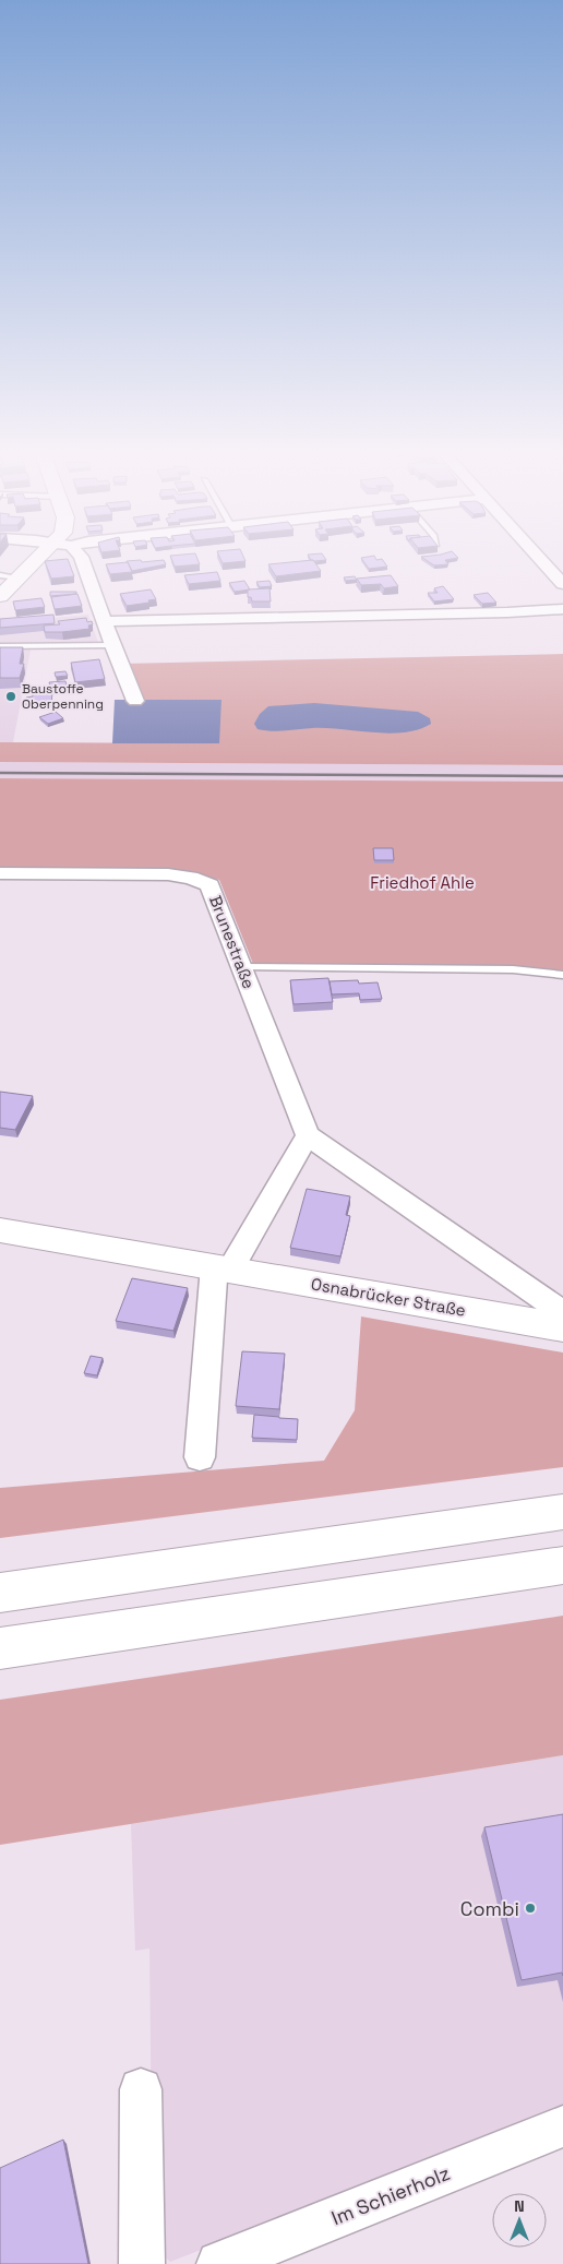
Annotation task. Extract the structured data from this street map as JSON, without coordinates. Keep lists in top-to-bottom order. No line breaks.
{"streets":{"main road":["Osnabrücker Straße"],"street":["Brunestraße","Im Schierholz"]},"parks":["Friedhof Ahle"],"places":["Baustoffe Oberpenning","Combi"],"north":"top"}
